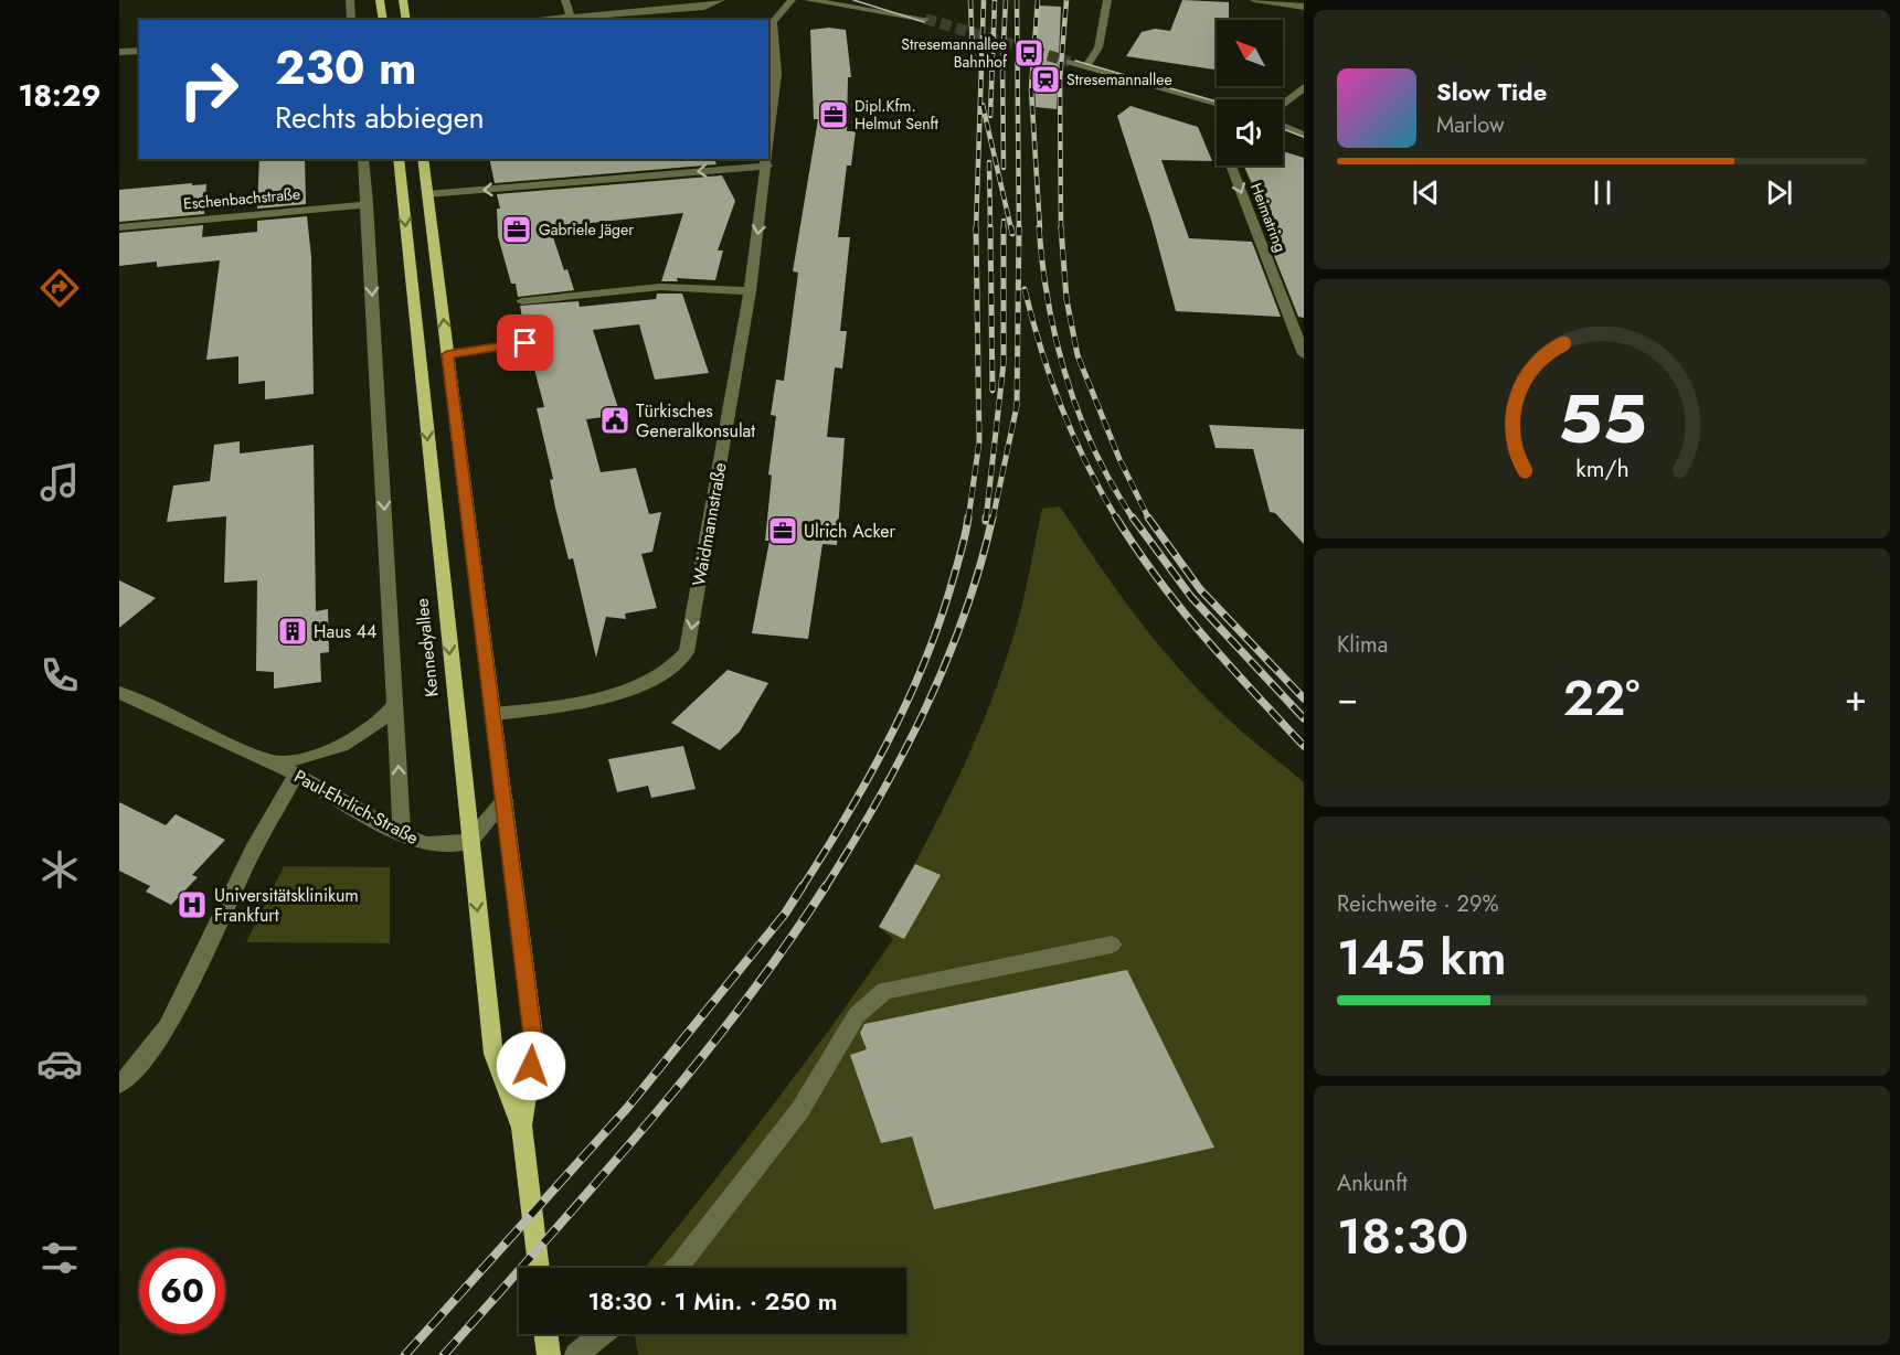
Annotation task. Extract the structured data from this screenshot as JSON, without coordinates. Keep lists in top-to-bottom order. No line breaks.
{"streets":{"main road":["Kennedyallee"],"street":["Eschenbachstraße","Heimatring","Waidmannstraße","Paul-Ehrlich-Straße"]},"crossings":[["Eschenbachstraße","Kennedyallee"],["Waidmannstraße","Kennedyallee"],["Kennedyallee","Paul-Ehrlich-Straße"]],"one_way":["Heimatring","Waidmannstraße"],"places":{"bus stop":["Stresemannallee Bahnhof"],"station":["Stresemannallee"],"office":["Dipl.Kfm. Helmut Senft","Gabriele Jäger","Ulrich Acker"],"public building":["Türkisches Generalkonsulat"],"building":["Haus 44"],"hospital":["Universitätsklinikum Frankfurt"]},"north":"top left","page":{"tabs":"18:29","turn":["230 m","Rechts abbiegen"],"song":["Slow Tide","Marlow"],"tile":["Klima",["Reichweite · 29%","145 km"],["Ankunft","18:30"]],"heat":["−","22°","+"],"limit":"60","trip":"18:30 · 1 Min. · 250 m","gauge":["55","km/h"]}}
